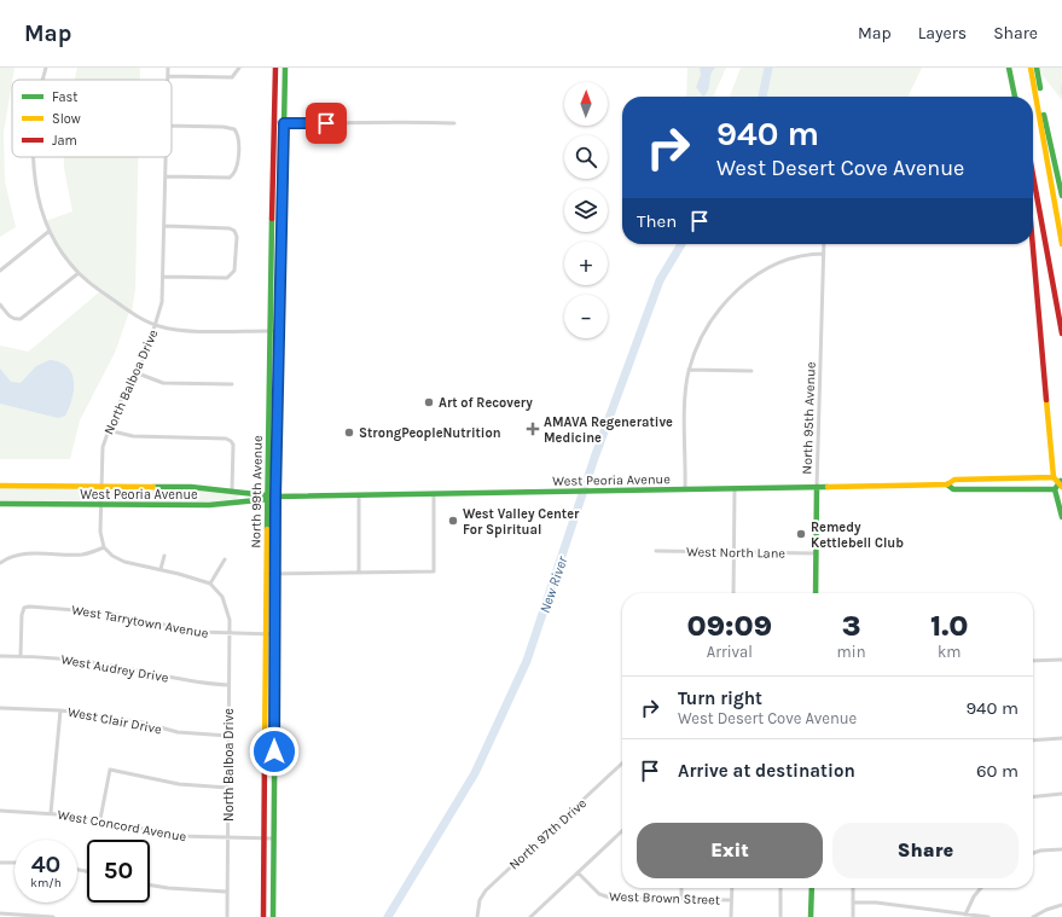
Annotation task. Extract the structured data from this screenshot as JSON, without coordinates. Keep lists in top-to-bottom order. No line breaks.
{"streets":{"main road":["North 95th Avenue","West Peoria Avenue","North 99th Avenue"],"street":["North Balboa Drive","West North Lane","West Tarrytown Avenue","West Audrey Drive","West Clair Drive","West Concord Avenue","North 97th Drive","West Brown Street"]},"crossings":[["North Balboa Drive","West Peoria Avenue"],["North Balboa Drive","West Tarrytown Avenue"],["North Balboa Drive","West Audrey Drive"],["North Balboa Drive","West Clair Drive"],["North Balboa Drive","West Concord Avenue"],["North 95th Avenue","West Peoria Avenue"],["North 95th Avenue","West North Lane"],["West Peoria Avenue","North 99th Avenue"],["North 99th Avenue","West Tarrytown Avenue"],["North 99th Avenue","West Concord Avenue"],["West Tarrytown Avenue","West Audrey Drive"]],"water":["New River"],"places":{"other":["Art of Recovery","StrongPeopleNutrition","West Valley Center For Spiritual","Remedy Kettlebell Club"],"health":["AMAVA Regenerative Medicine"]},"legend":["Fast","Slow","Jam"],"north":"top","page":{"header":"Map","nav":["Map","Layers","Share"],"map_buttons":["+","−"],"turn":["940 m","West Desert Cove Avenue"],"then":"Then","eta":["09:09","Arrival","3","min","1.0","km"],"list":[{"name":"Turn right","note":"West Desert Cove Avenue","value":"940 m"},{"name":"Arrive at destination","value":"60 m"}],"buttons":["Exit","Share"],"speed":"40 km/h","limit":"50"}}
